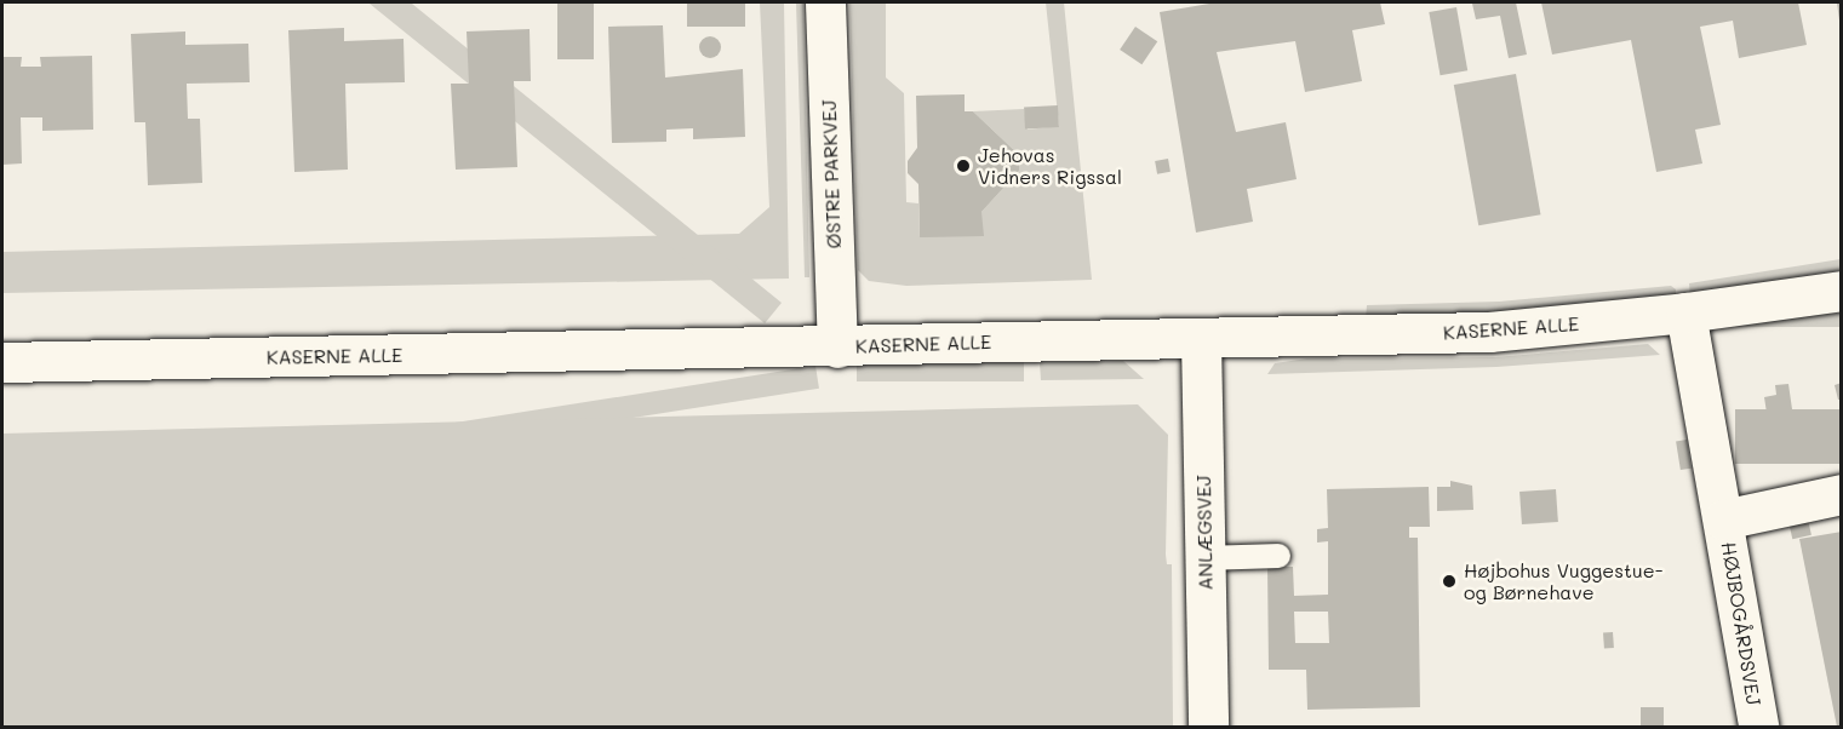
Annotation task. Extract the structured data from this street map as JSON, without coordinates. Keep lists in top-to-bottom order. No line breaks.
{"streets":{"street":["ØSTRE PARKVEJ","KASERNE ALLE","ANLÆGSVEJ","HØJBOGÅRDSVEJ"]},"crossings":[["ØSTRE PARKVEJ","KASERNE ALLE"],["KASERNE ALLE","ANLÆGSVEJ"],["KASERNE ALLE","HØJBOGÅRDSVEJ"]],"places":["Jehovas Vidners Rigssal","Højbohus Vuggestue- og Børnehave"]}
